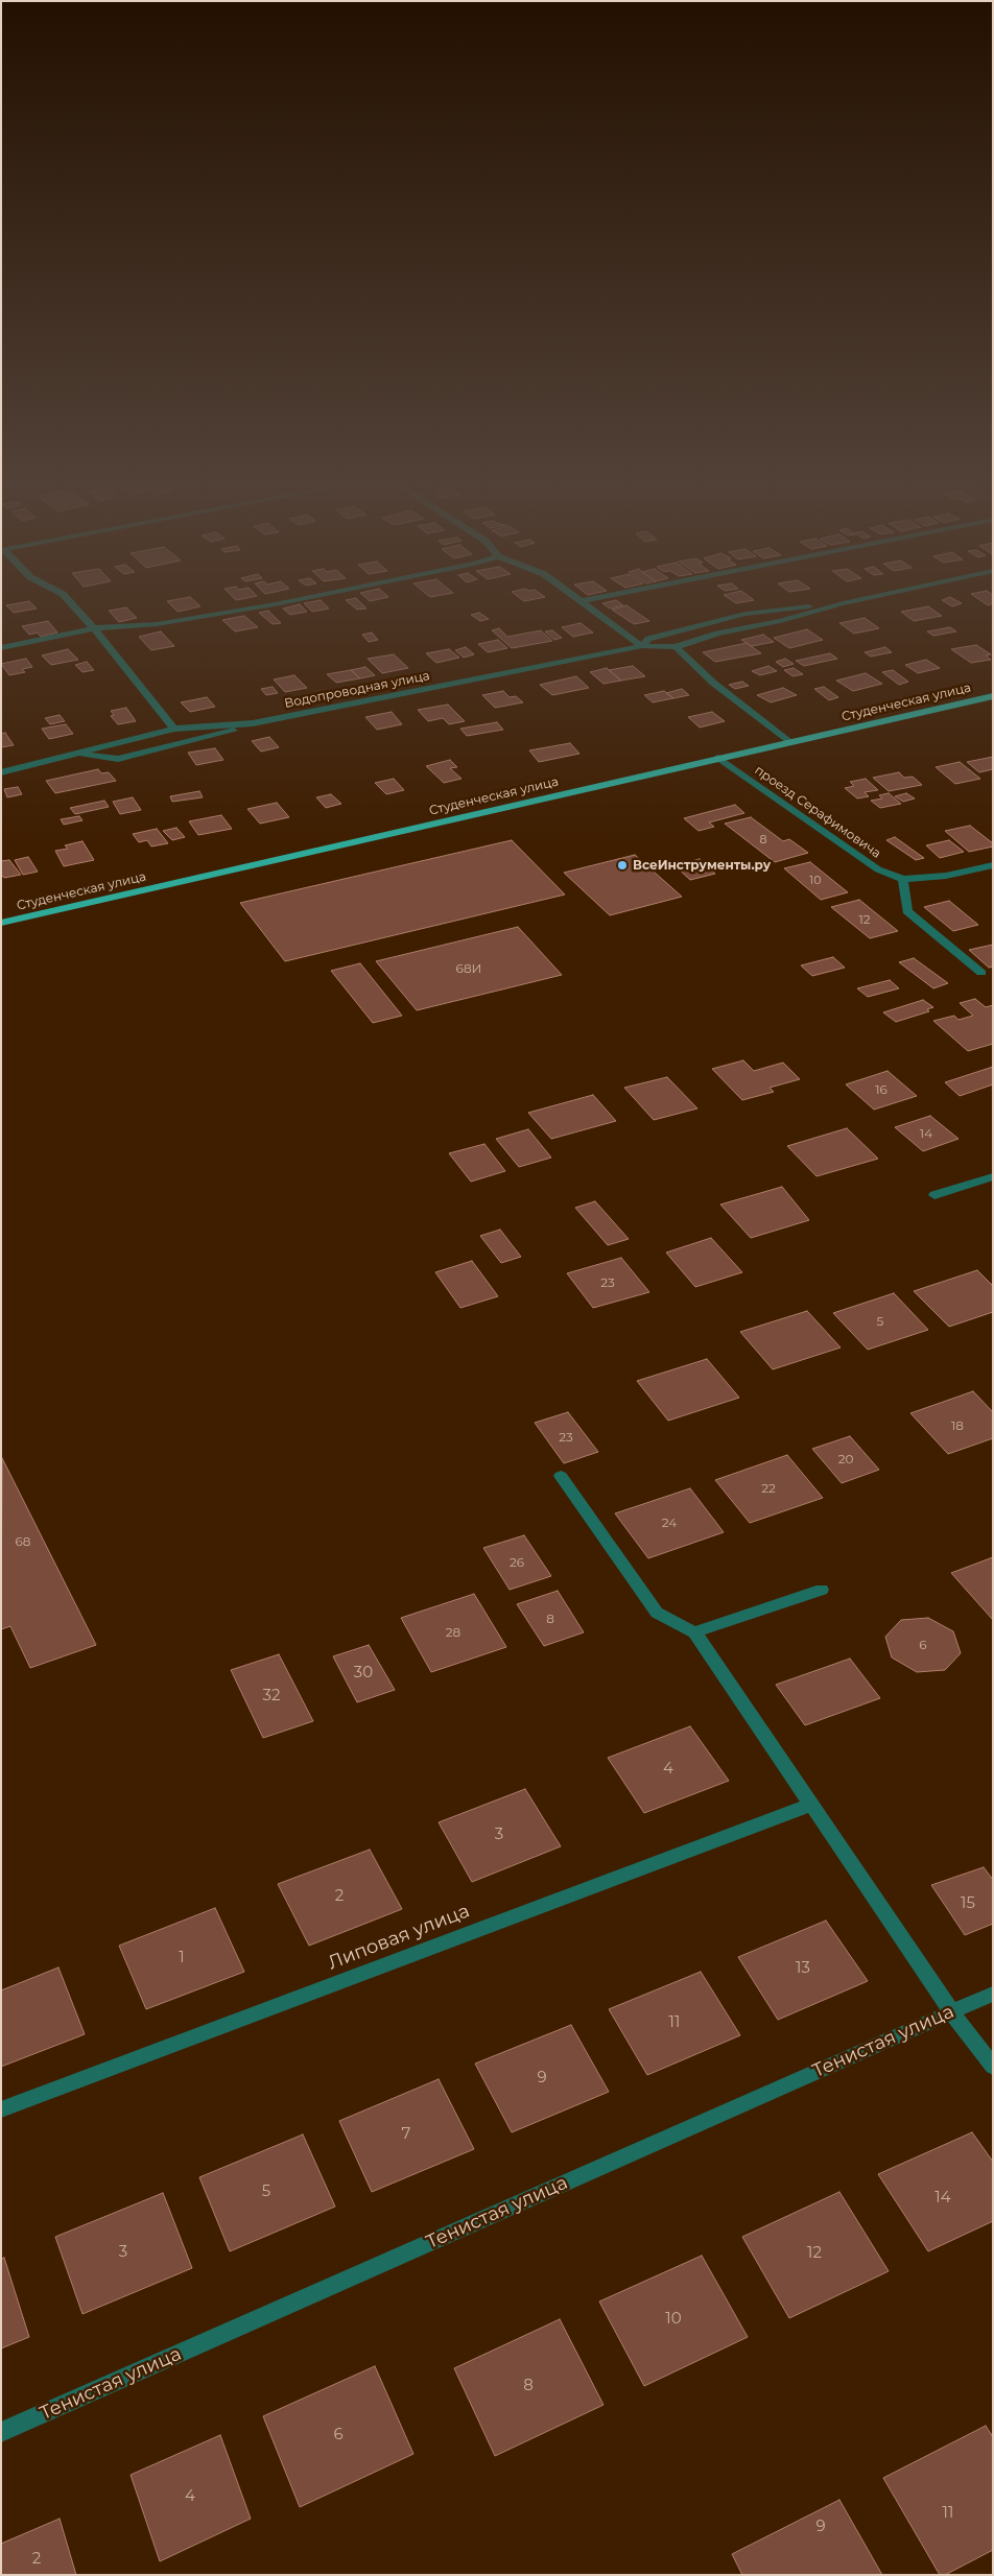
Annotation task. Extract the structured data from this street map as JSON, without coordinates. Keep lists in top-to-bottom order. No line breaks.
{"streets":{"main road":["Студенческая улица"],"street":["Водопроводная улица","проезд Серафимовича","Липовая улица","Тенистая улица"]},"crossings":[["Студенческая улица","проезд Серафимовича"]],"places":["ВсеИнструменты.ру"],"house_numbers":["8","10","12","68И","16","14","23","5","18","23","20","22","24","68","26","8","28","6","30","32","4","3","2","15","1","13","11","9","7","5","14","3","12","10","8","6","4","11","9","2"]}
